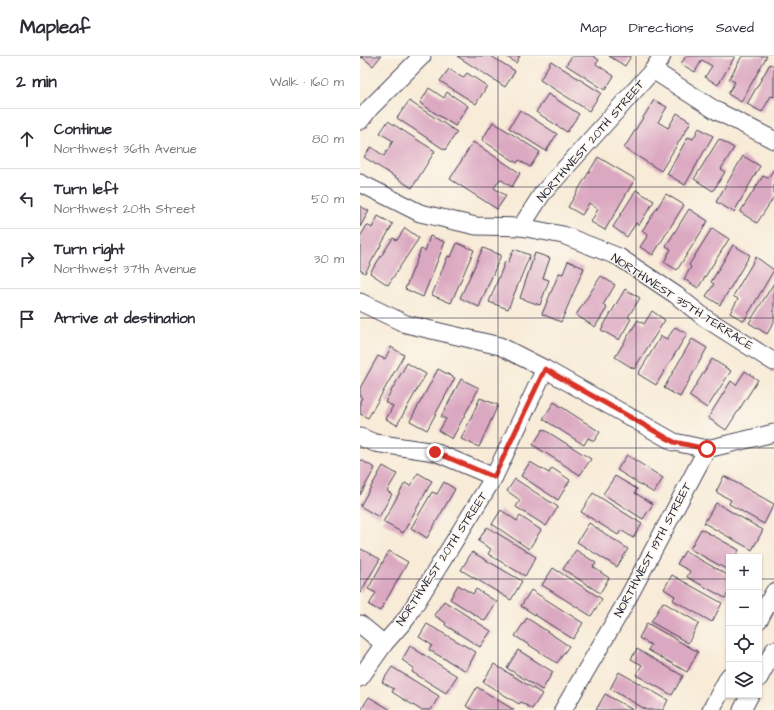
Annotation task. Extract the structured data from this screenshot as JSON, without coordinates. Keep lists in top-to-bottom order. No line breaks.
{"streets":{"street":["NORTHWEST 20TH STREET","NORTHWEST 35TH TERRACE","NORTHWEST 19TH STREET"]},"crossings":[["NORTHWEST 20TH STREET","NORTHWEST 35TH TERRACE"]],"page":{"header":"Mapleaf","nav":["Map","Directions","Saved"],"heading":["2 min","Walk · 160 m"],"list":[["Continue","Northwest 36th Avenue","80 m"],["Turn left","Northwest 20th Street","50 m"],["Turn right","Northwest 37th Avenue","30 m"],"Arrive at destination"],"map_buttons":["+","−"]}}
